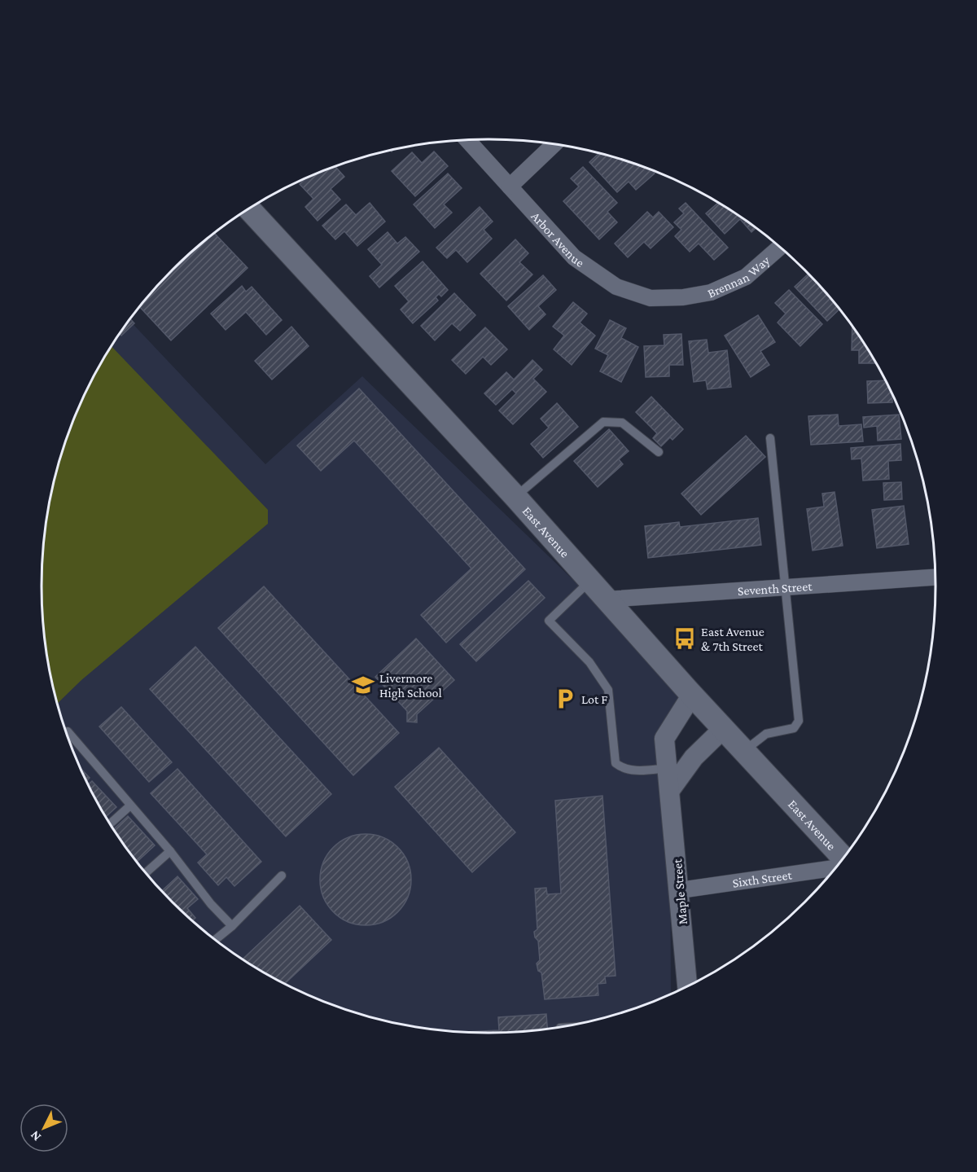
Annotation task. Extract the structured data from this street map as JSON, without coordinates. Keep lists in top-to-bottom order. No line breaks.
{"streets":{"main road":["East Avenue"],"street":["Arbor Avenue","Brennan Way","Seventh Street","Sixth Street","Maple Street"]},"crossings":[["Arbor Avenue","Brennan Way"],["East Avenue","Seventh Street"],["East Avenue","Maple Street"],["Sixth Street","Maple Street"]],"places":{"bus stop":["East Avenue & 7th Street"],"school or university":["Livermore High School"],"parking":["Lot F"]},"north":"bottom left"}
